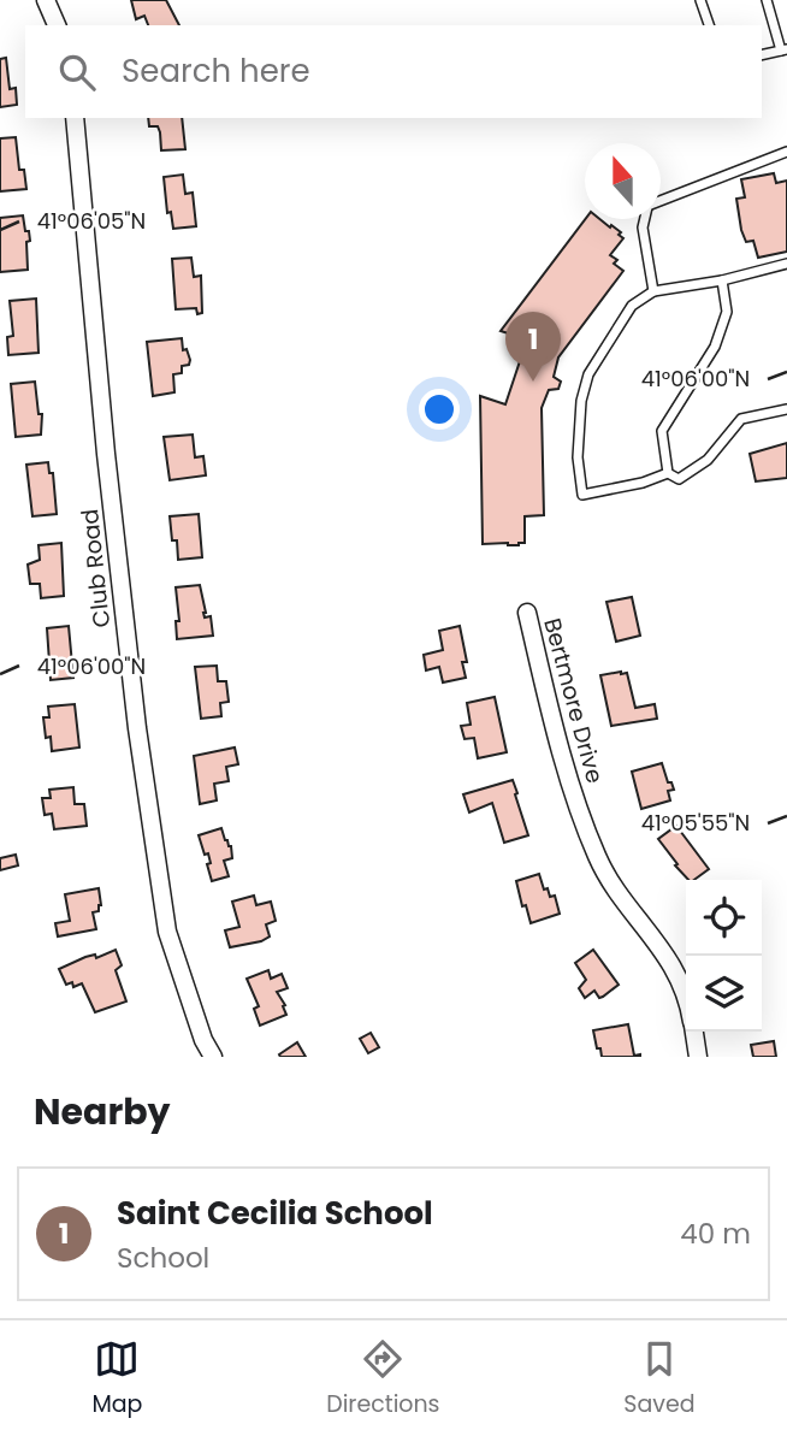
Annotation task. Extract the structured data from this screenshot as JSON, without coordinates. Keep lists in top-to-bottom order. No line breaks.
{"streets":{"street":["Club Road","Bertmore Drive"]},"north":"top","page":{"search":"Search here","pins":"1","heading":"Nearby","list":[{"mark":"1","name":"Saint Cecilia School","note":"School","value":"40 m"}],"nav":["Map","Directions","Saved"]},"coordinates":["41°06'05\"N","41°06'00\"N","41°05'55\"N"]}
